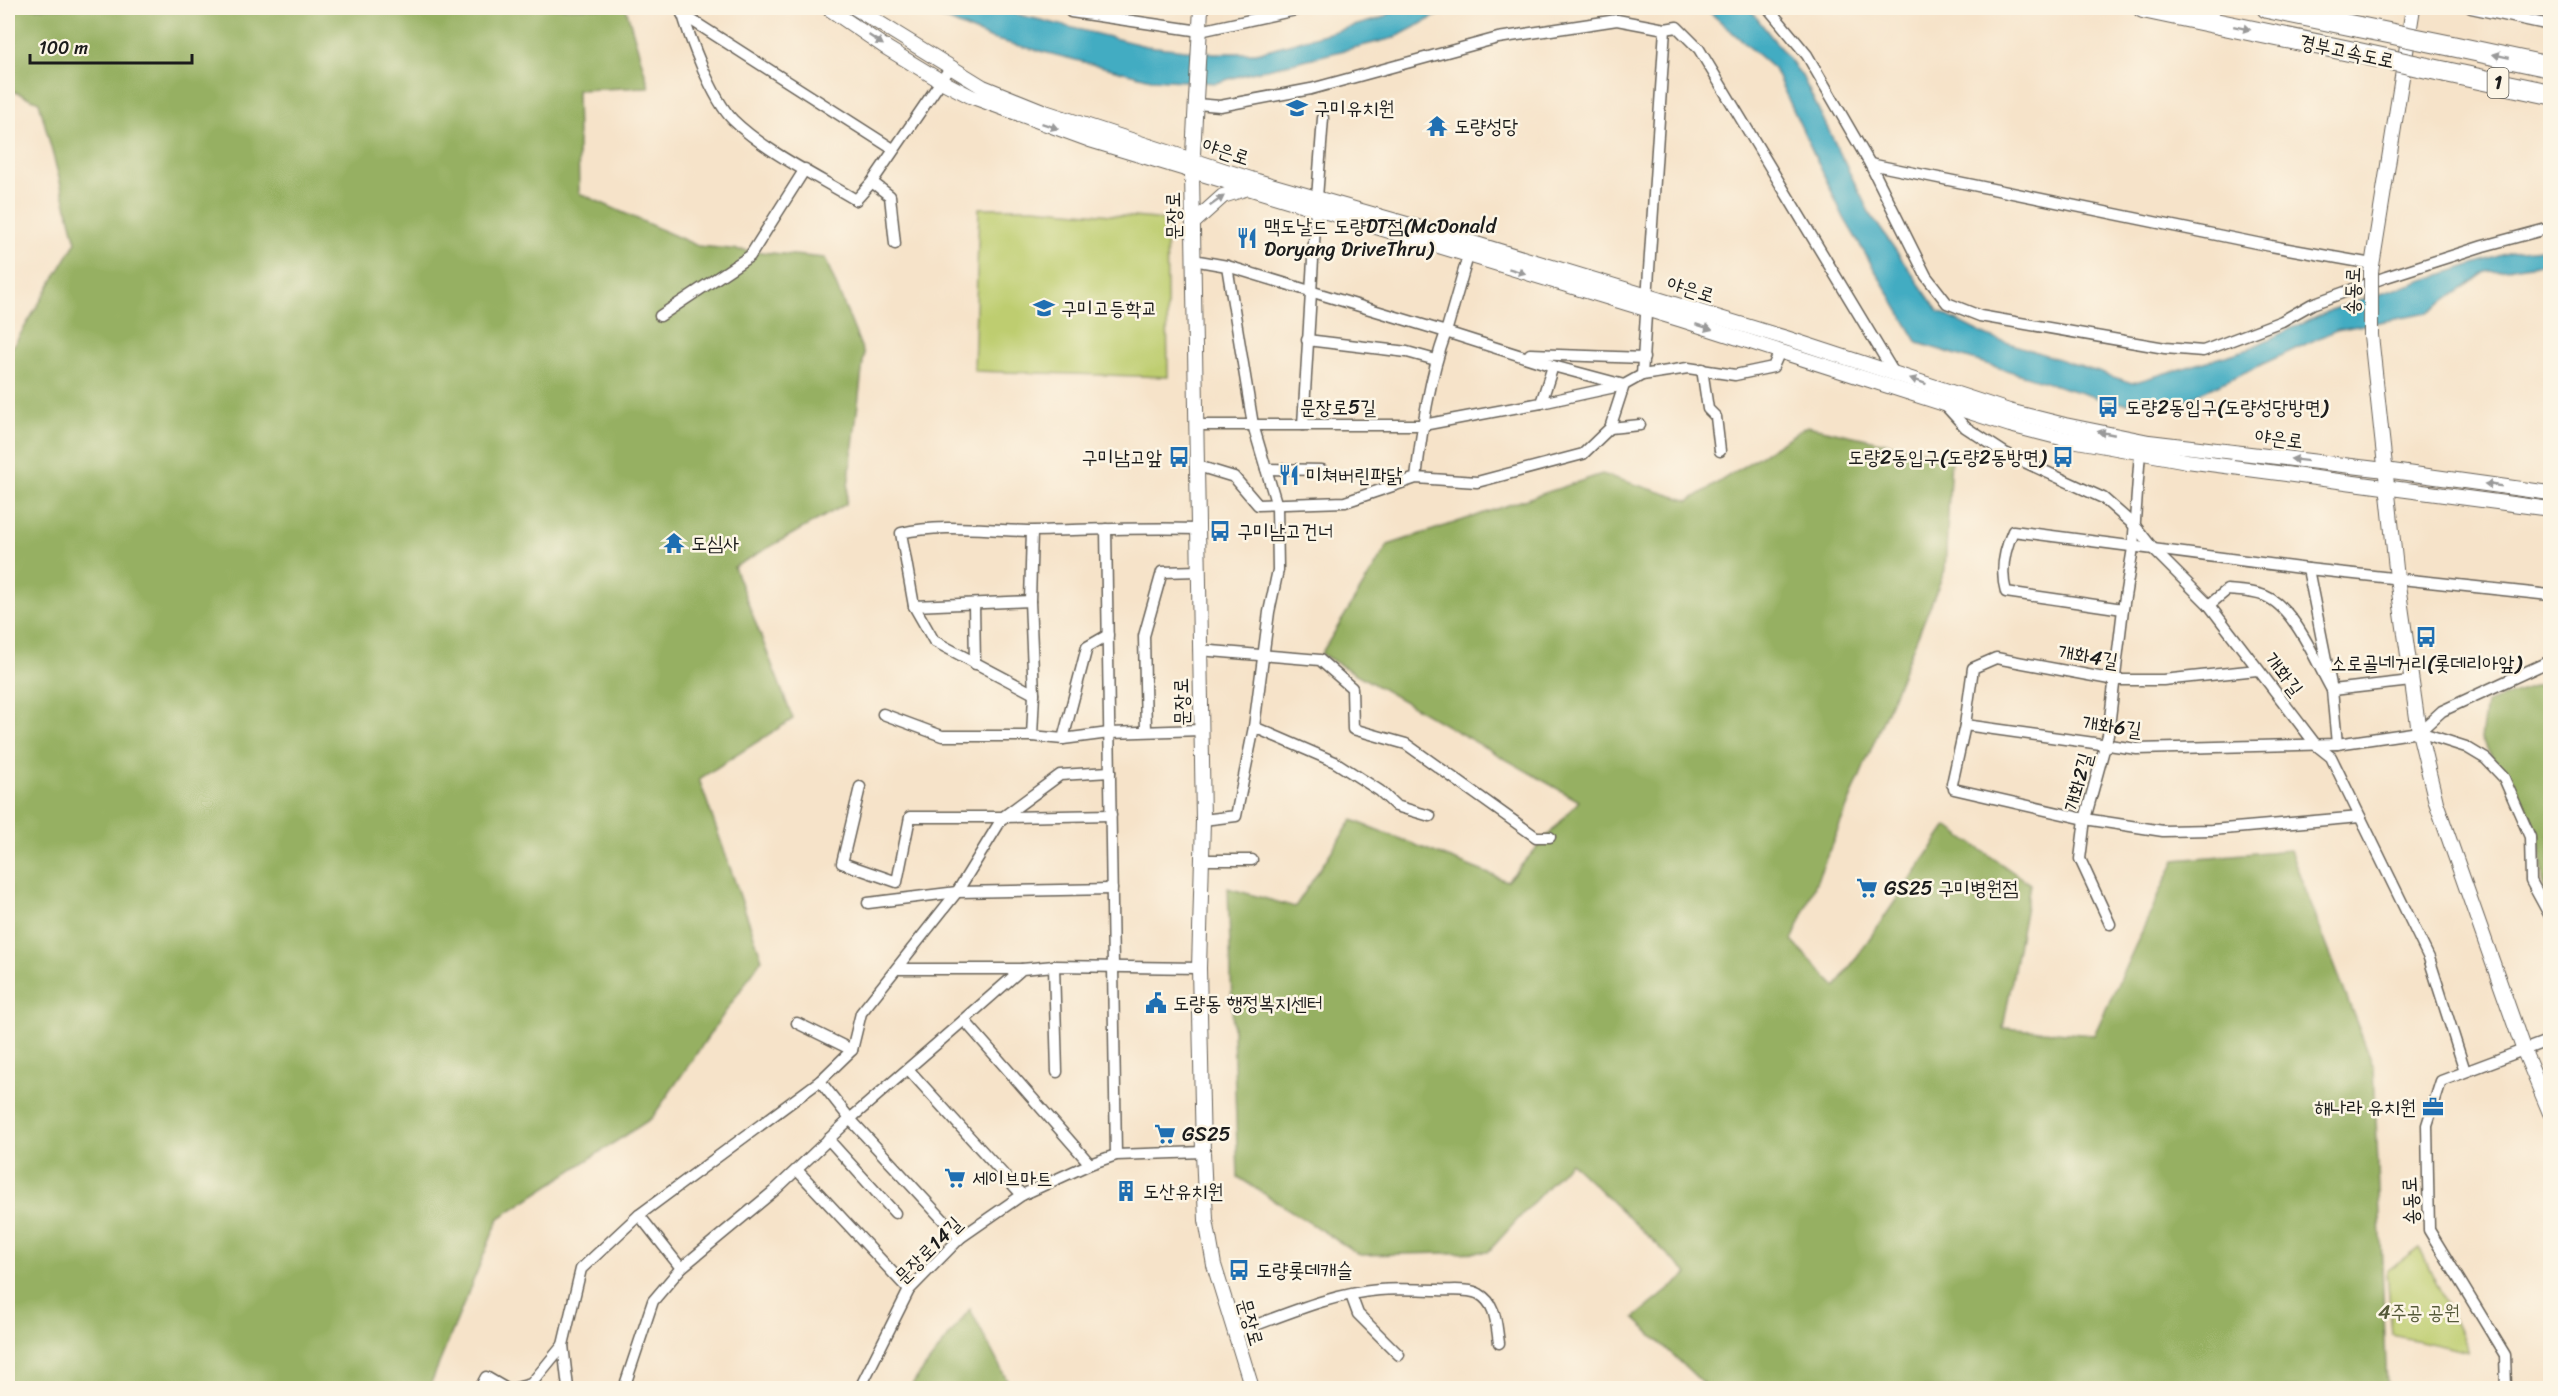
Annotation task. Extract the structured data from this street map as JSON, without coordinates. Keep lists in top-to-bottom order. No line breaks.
{"streets":{"highway":["경부고속도로","1"],"street":["야은로","문장로","송동로","문장로5길","개화4길","개화길","개화6길","개화2길","문장로14길"]},"crossings":[["야은로","문장로"],["야은로","송동로"],["야은로","개화길"],["문장로","문장로5길"],["문장로","문장로14길"],["송동로","개화길"],["개화4길","개화길"],["개화4길","개화6길"],["개화4길","개화2길"],["개화길","개화6길"],["개화길","개화2길"],["개화6길","개화2길"]],"parks":["4주공 공원"],"places":{"school or university":["구미유치원","구미고등학교"],"temple":["도량성당","도심사"],"restaurant":["맥도날드 도량DT점(McDonald Doryang DriveThru)","미쳐버린파닭"],"bus stop":["도량2동입구(도량성당방면)","구미남고앞","도량2동입구(도량2동방면)","구미남고건너","소로골네거리(롯데리아앞)","도량롯데캐슬"],"supermarket":["GS25 구미병원점","GS25","세이브마트"],"public building":["도량동 행정복지센터"],"office":["해나라 유치원"],"building":["도산유치원"]},"scale_bar":"100 m"}
